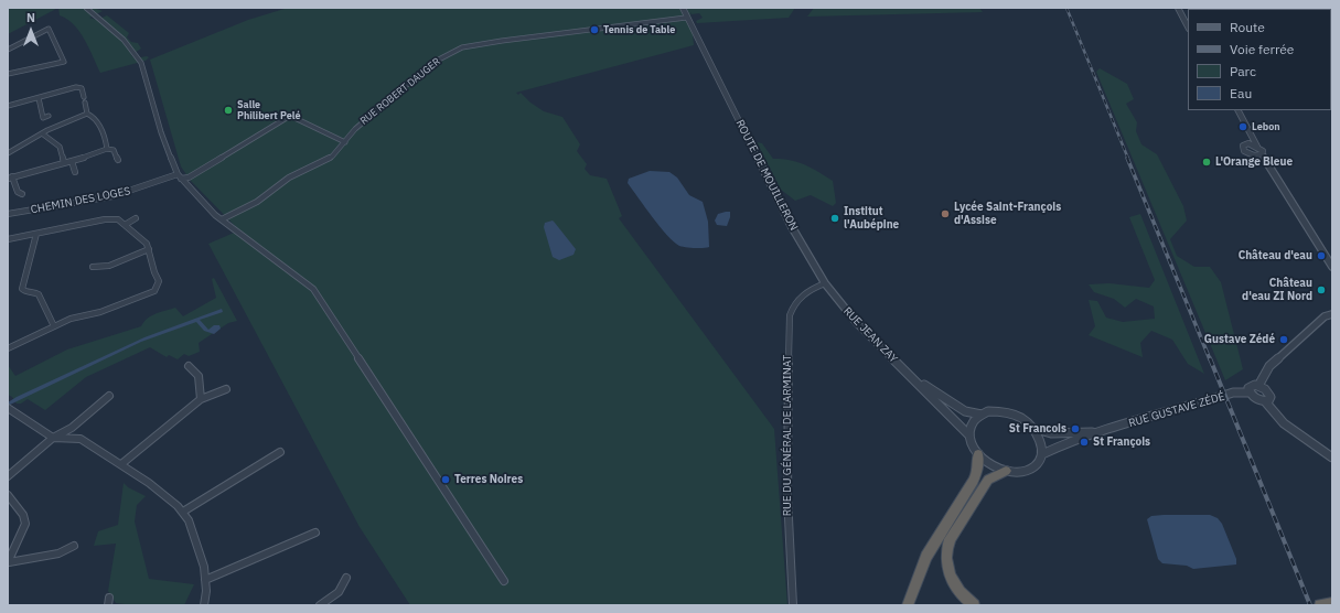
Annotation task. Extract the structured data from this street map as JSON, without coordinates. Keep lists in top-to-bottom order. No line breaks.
{"streets":{"street":["RUE ROBERT DAUGER","ROUTE DE MOUILLERON","CHEMIN DES LOGES","RUE JEAN ZAY","RUE GUSTAVE ZÉDÉ","RUE DU GÉNÉRAL DE LARMINAT"]},"crossings":[["RUE ROBERT DAUGER","ROUTE DE MOUILLERON"],["RUE ROBERT DAUGER","CHEMIN DES LOGES"],["ROUTE DE MOUILLERON","RUE JEAN ZAY"],["ROUTE DE MOUILLERON","RUE DU GÉNÉRAL DE LARMINAT"],["RUE JEAN ZAY","RUE DU GÉNÉRAL DE LARMINAT"]],"places":["Tennis de Table","Salle Philibert Pelé","Lebon","L'Orange Bleue","Lycée Saint-François d'Assise","Institut l'Aubépine","Château d'eau","Château d'eau ZI Nord","Gustave Zédé","St Francois","St François","Terres Noires"],"legend":["Route","Voie ferrée","Parc","Eau"],"north":"top"}
